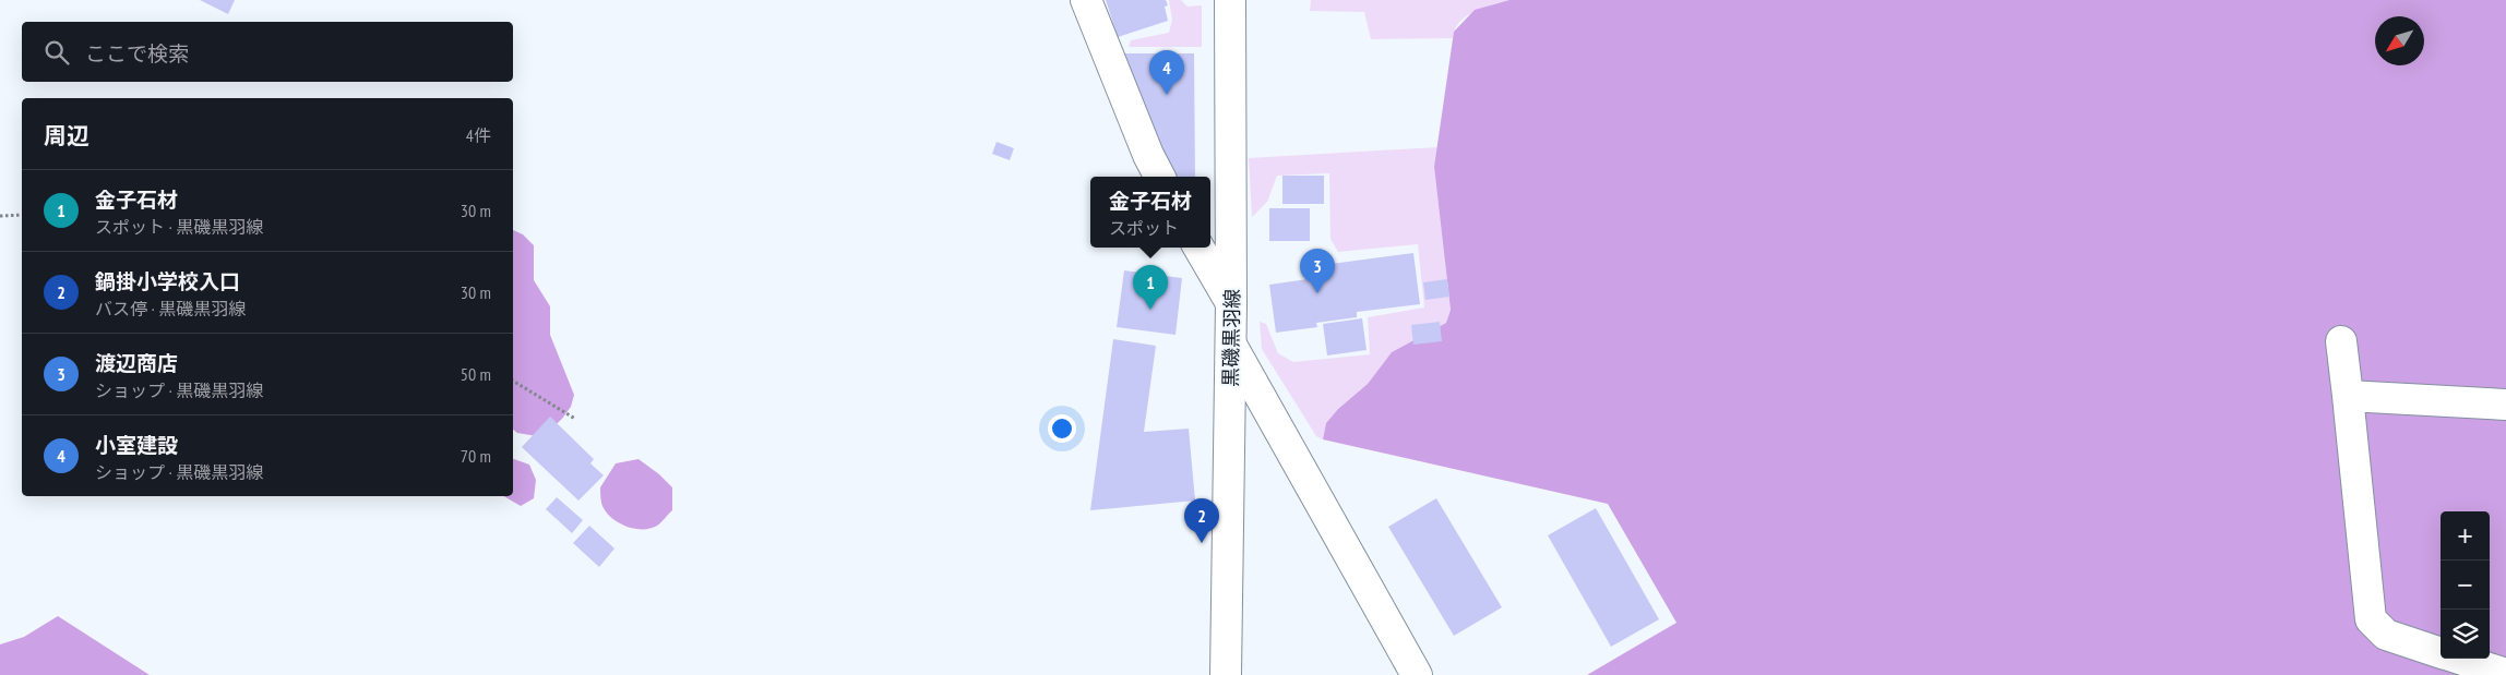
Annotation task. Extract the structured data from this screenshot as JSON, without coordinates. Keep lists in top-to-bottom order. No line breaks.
{"streets":{"street":["黒磯黒羽線"]},"north":"bottom left","page":{"search":"ここで検索","pins":["4","3","1","2"],"heading":["周辺","4件"],"list":[{"mark":"1","name":"金子石材","note":"スポット · 黒磯黒羽線","value":"30 m"},{"mark":"2","name":"鍋掛小学校入口","note":"バス停 · 黒磯黒羽線","value":"30 m"},{"mark":"3","name":"渡辺商店","note":"ショップ · 黒磯黒羽線","value":"50 m"},{"mark":"4","name":"小室建設","note":"ショップ · 黒磯黒羽線","value":"70 m"}],"popup":["金子石材","スポット"],"map_buttons":["+","−"]}}
